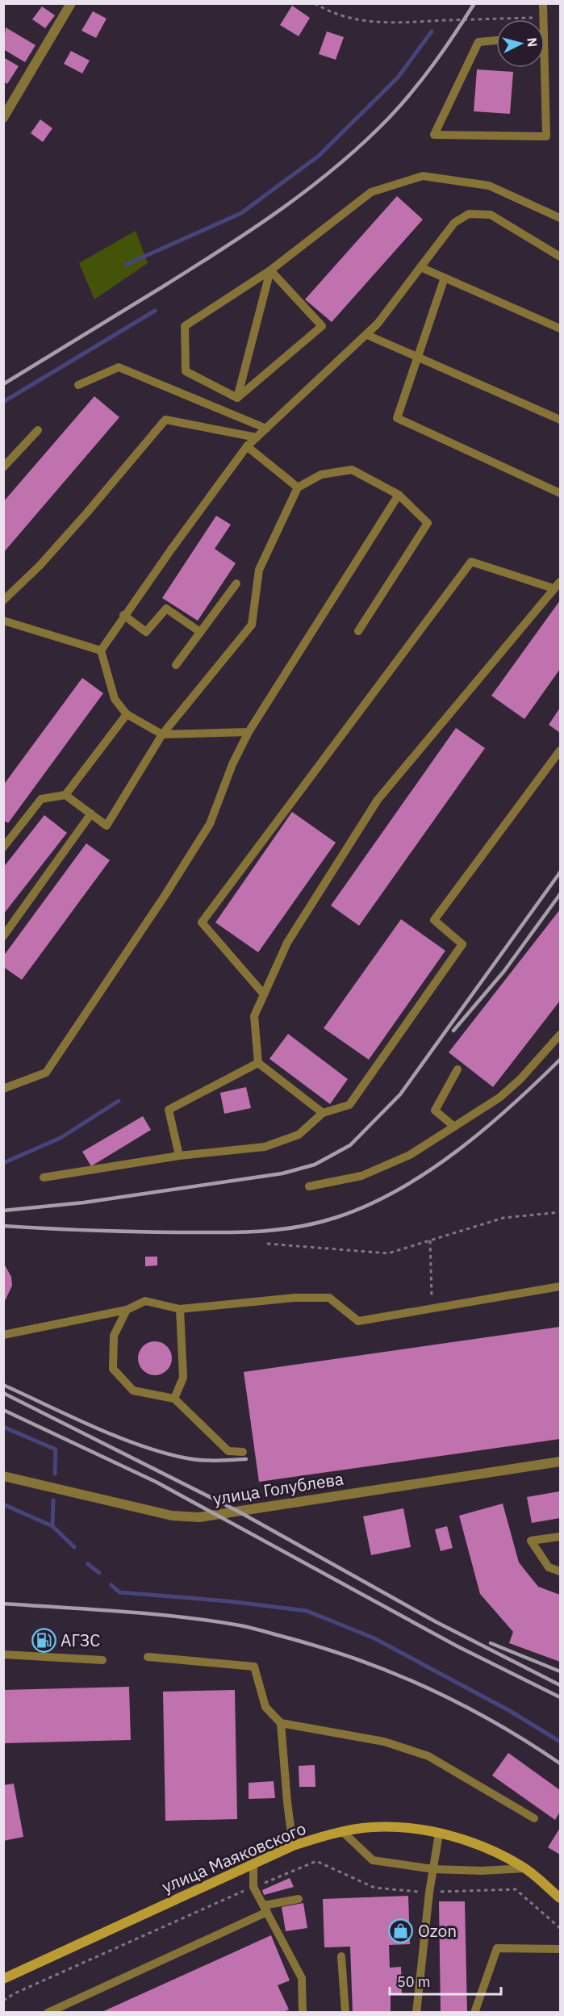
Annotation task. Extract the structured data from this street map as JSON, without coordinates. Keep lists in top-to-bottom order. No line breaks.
{"streets":{"main road":["улица Маяковского"],"street":["улица Голублева"]},"places":{"fuel station":["АГЗС"],"shop":["Ozon"]},"scale_bar":"50 m","north":"right"}
